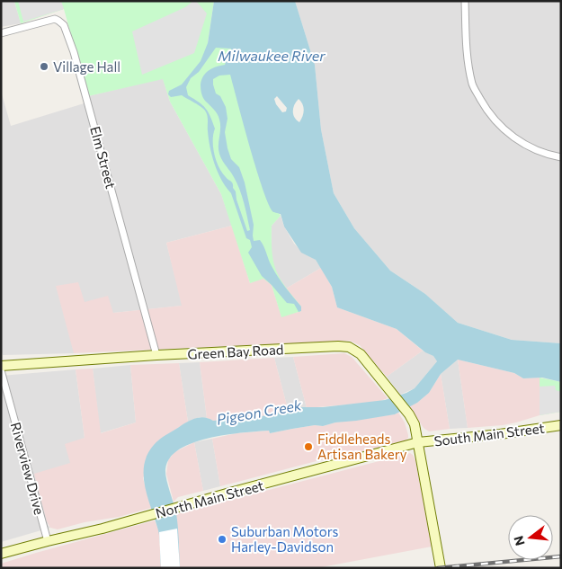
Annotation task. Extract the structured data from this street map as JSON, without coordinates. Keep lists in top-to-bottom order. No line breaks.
{"streets":{"street":["Elm Street","Green Bay Road","South Main Street","Riverview Drive","North Main Street"]},"crossings":[["Elm Street","Green Bay Road"],["Green Bay Road","South Main Street"],["Green Bay Road","North Main Street"],["South Main Street","North Main Street"],["Riverview Drive","North Main Street"]],"water":["Milwaukee River","Pigeon Creek"],"places":["Village Hall","Fiddleheads Artisan Bakery","Suburban Motors Harley-Davidson"],"north":"left"}
